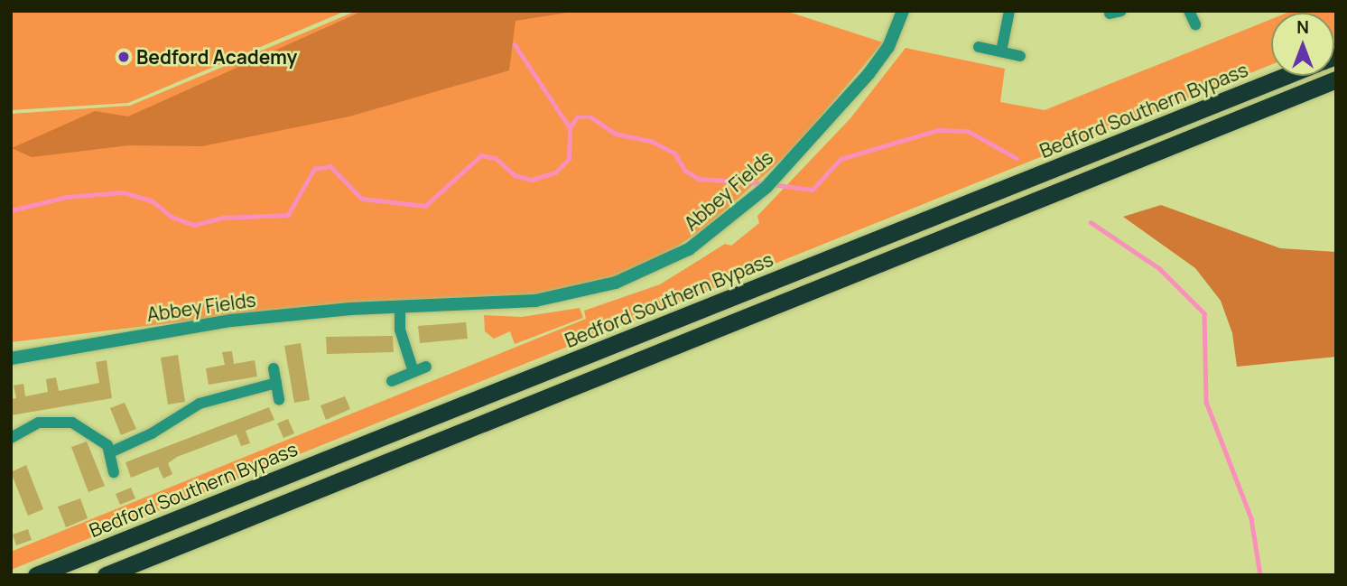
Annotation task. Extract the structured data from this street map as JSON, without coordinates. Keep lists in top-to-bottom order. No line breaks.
{"streets":{"highway":["Bedford Southern Bypass"],"street":["Abbey Fields"]},"places":["Bedford Academy"],"north":"top"}
